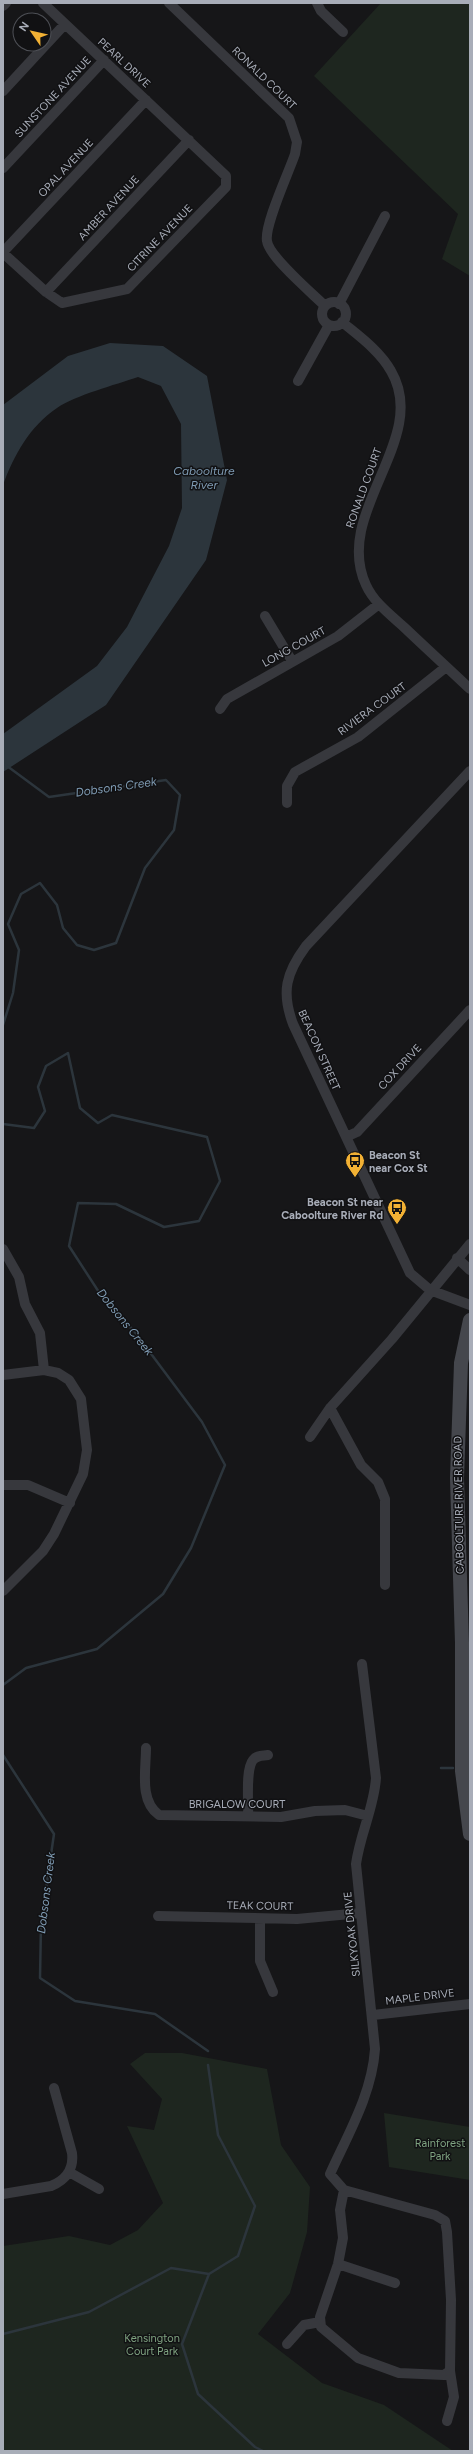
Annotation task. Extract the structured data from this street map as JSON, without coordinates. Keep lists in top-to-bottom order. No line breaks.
{"streets":{"main road":["CABOOLTURE RIVER ROAD"],"street":["PEARL DRIVE","RONALD COURT","SUNSTONE AVENUE","OPAL AVENUE","AMBER AVENUE","CITRINE AVENUE","LONG COURT","RIVIERA COURT","BEACON STREET","COX DRIVE","BRIGALOW COURT","TEAK COURT","SILKYOAK DRIVE","MAPLE DRIVE"]},"crossings":[["PEARL DRIVE","SUNSTONE AVENUE"],["PEARL DRIVE","OPAL AVENUE"],["PEARL DRIVE","AMBER AVENUE"],["PEARL DRIVE","CITRINE AVENUE"],["RONALD COURT","LONG COURT"],["RONALD COURT","RIVIERA COURT"],["OPAL AVENUE","CITRINE AVENUE"],["AMBER AVENUE","CITRINE AVENUE"],["BEACON STREET","COX DRIVE"],["BRIGALOW COURT","SILKYOAK DRIVE"],["TEAK COURT","SILKYOAK DRIVE"],["SILKYOAK DRIVE","MAPLE DRIVE"]],"water":["Caboolture River","Dobsons Creek"],"parks":["Rainforest Park","Kensington Court Park"],"places":{"bus stop":["Beacon St near Cox St","Beacon St near Caboolture River Rd"]},"north":"top left"}
